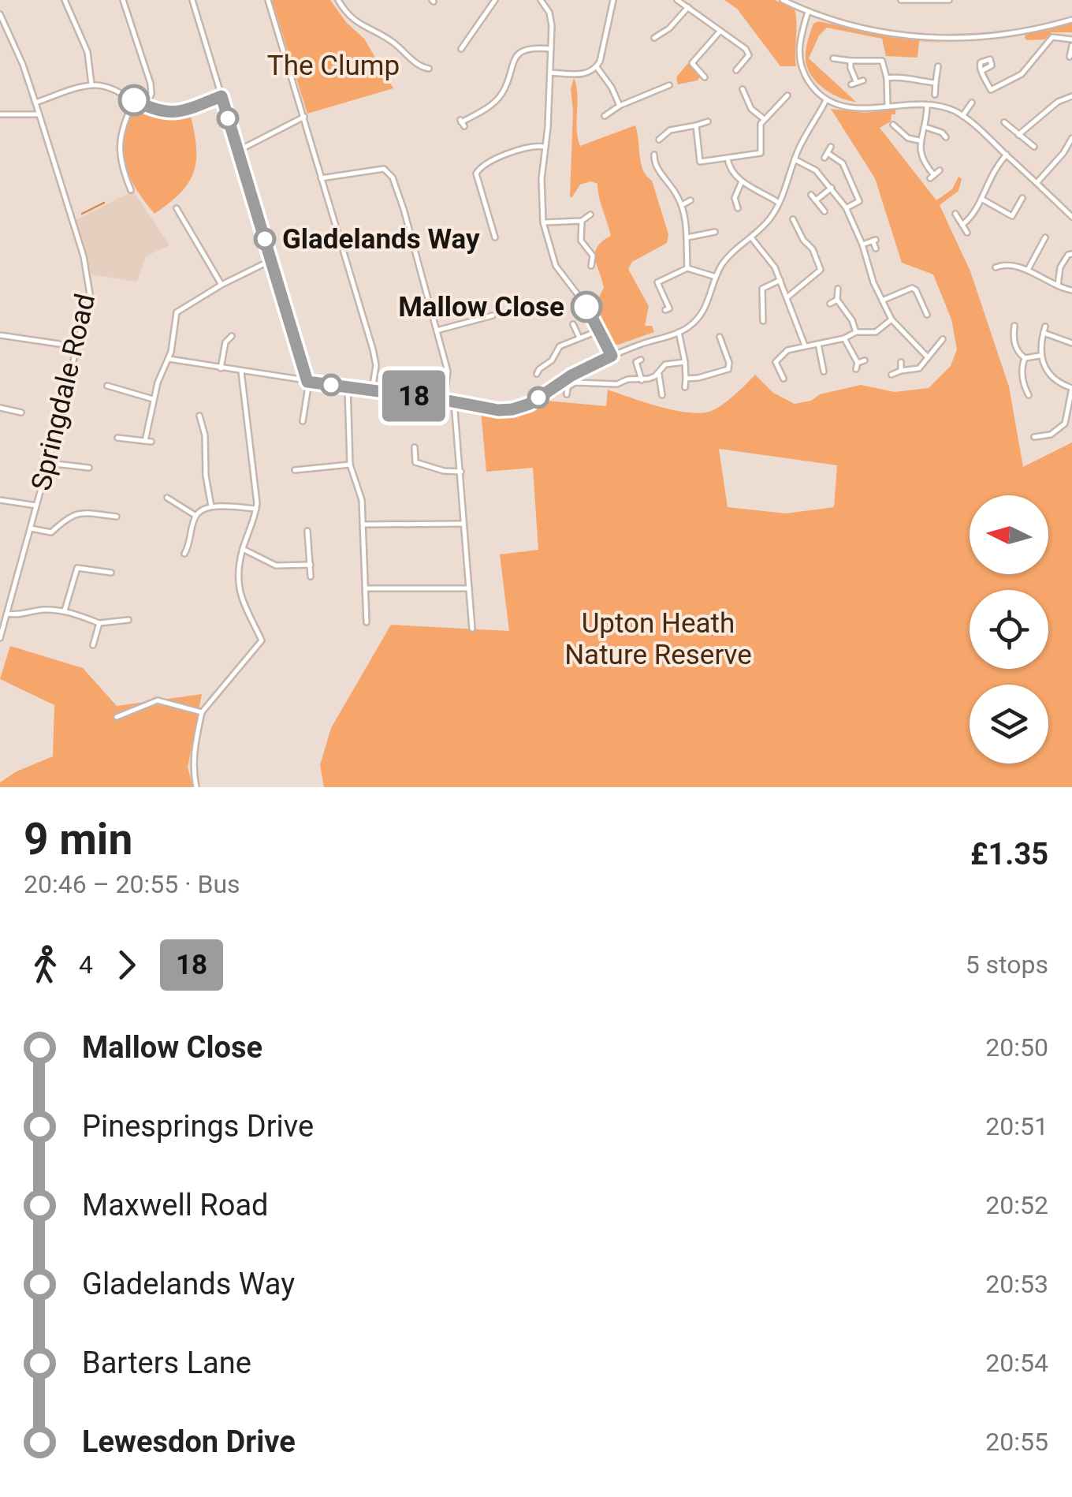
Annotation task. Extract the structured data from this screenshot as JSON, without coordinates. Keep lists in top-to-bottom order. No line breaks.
{"streets":{"street":["Springdale Road"]},"parks":["The Clump","Upton Heath Nature Reserve"],"places":["Gladelands Way","Mallow Close"],"lines":["bus line 18"],"north":"left","page":{"on_map":"18","heading":["9 min","20:46 – 20:55 · Bus","£1.35"],"legs":["4","18","5 stops"],"list":[{"name":"Mallow Close","value":"20:50"},{"name":"Pinesprings Drive","value":"20:51"},{"name":"Maxwell Road","value":"20:52"},{"name":"Gladelands Way","value":"20:53"},{"name":"Barters Lane","value":"20:54"},{"name":"Lewesdon Drive","value":"20:55"}]}}
